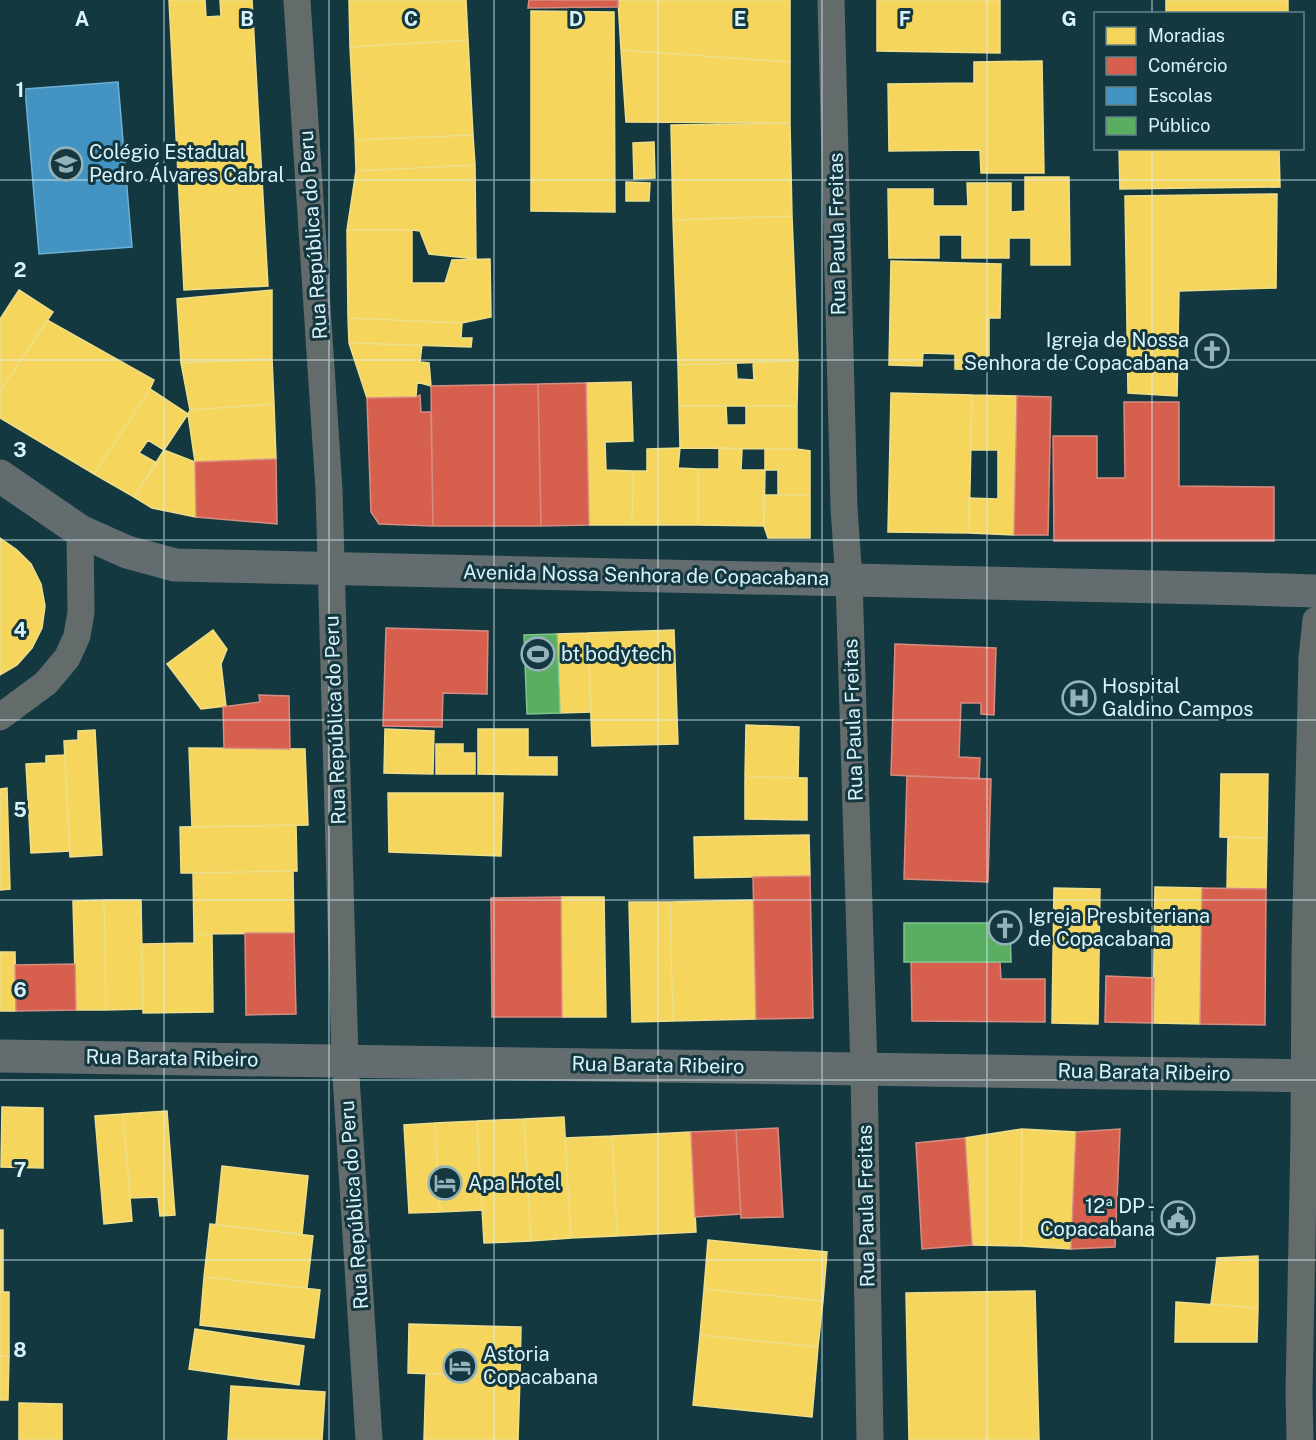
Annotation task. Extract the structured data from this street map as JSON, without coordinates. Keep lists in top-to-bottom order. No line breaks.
{"streets":{"main road":["Avenida Nossa Senhora de Copacabana","Rua Barata Ribeiro"],"street":["Rua Paula Freitas","Rua República do Peru"]},"crossings":[["Rua Paula Freitas","Avenida Nossa Senhora de Copacabana"],["Rua Paula Freitas","Rua Barata Ribeiro"],["Rua República do Peru","Avenida Nossa Senhora de Copacabana"],["Rua República do Peru","Rua Barata Ribeiro"]],"places":{"school or university":["Colégio Estadual Pedro Álvares Cabral"],"church":["Igreja de Nossa Senhora de Copacabana","Igreja Presbiteriana de Copacabana"],"sports":["bt bodytech"],"hospital":["Hospital Galdino Campos"],"hotel":["Apa Hotel","Astoria Copacabana"],"public building":["12ª DP - Copacabana"]},"legend":["Moradias","Comércio","Escolas","Público"],"grid":{"columns":["A","B","C","D","E","F","G"],"rows":["1","2","3","4","5","6","7","8"]}}
